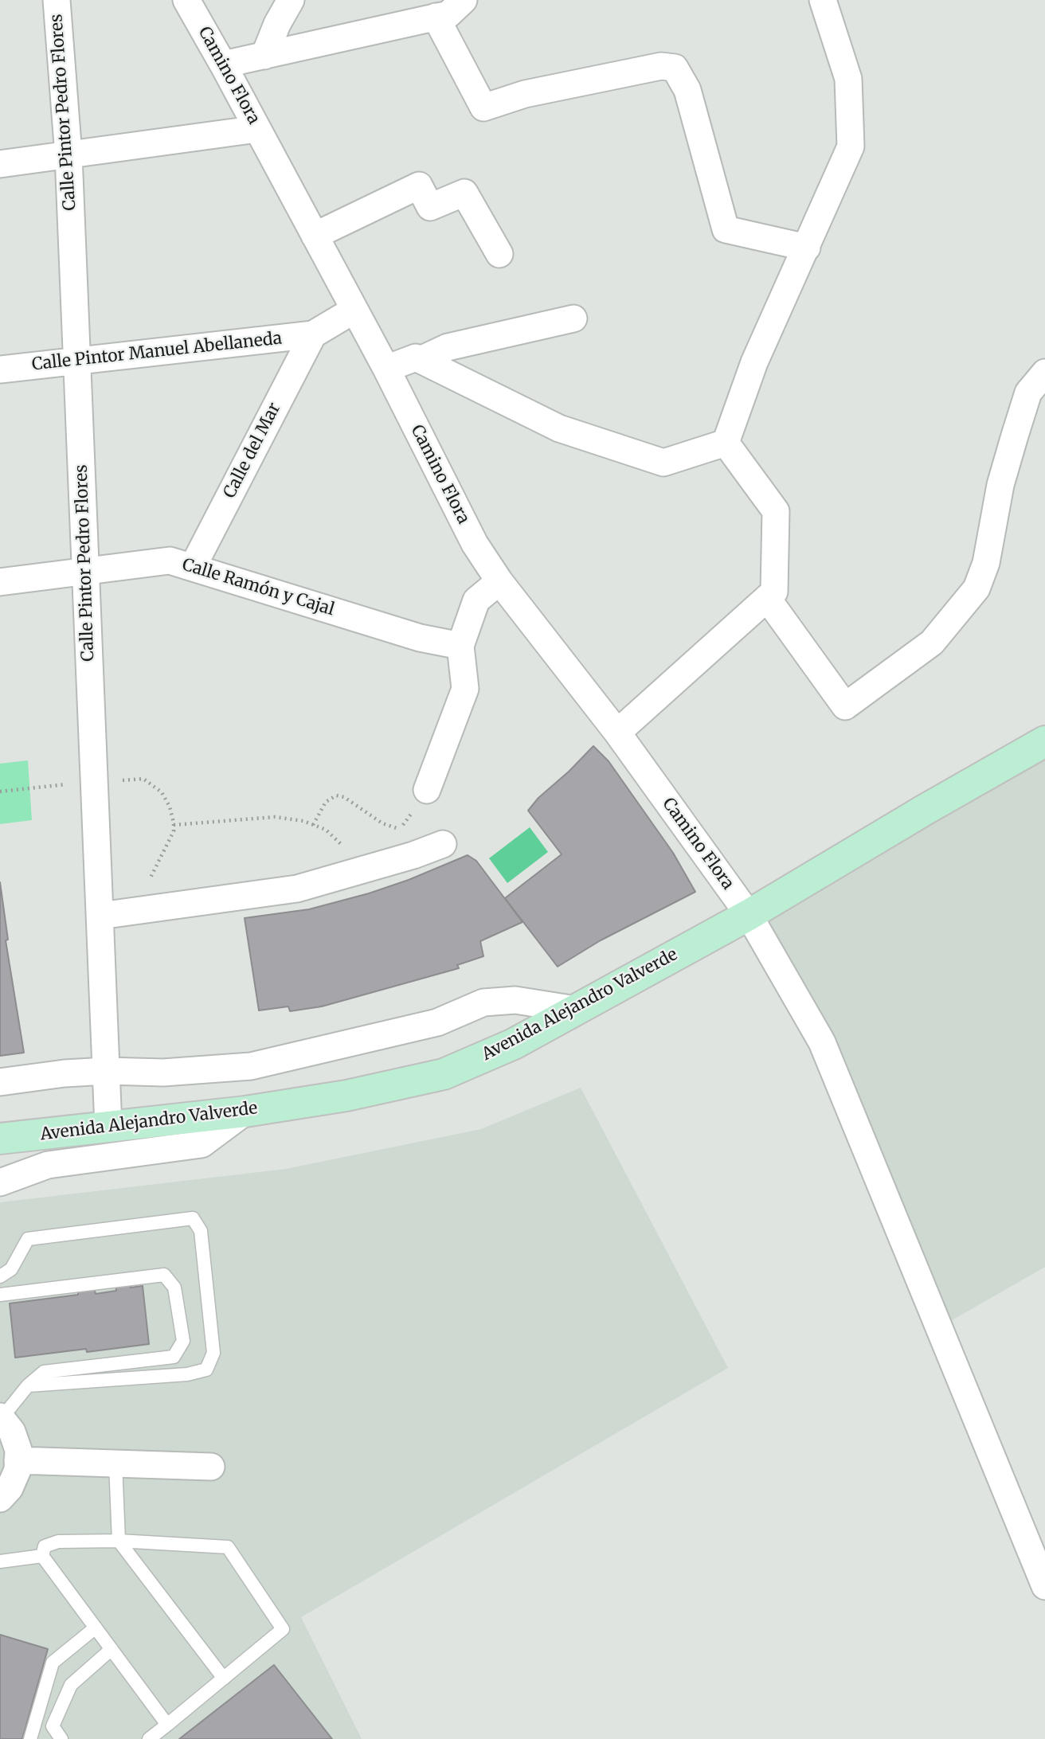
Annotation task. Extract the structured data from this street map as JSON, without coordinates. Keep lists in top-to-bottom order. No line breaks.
{"streets":{"main road":["Avenida Alejandro Valverde"],"street":["Camino Flora","Calle Pintor Pedro Flores","Calle Pintor Manuel Abellaneda","Calle del Mar","Calle Ramón y Cajal"]},"crossings":[["Camino Flora","Avenida Alejandro Valverde"],["Calle Pintor Pedro Flores","Calle Pintor Manuel Abellaneda"],["Calle Pintor Pedro Flores","Calle Ramón y Cajal"],["Calle Pintor Pedro Flores","Avenida Alejandro Valverde"],["Calle Pintor Manuel Abellaneda","Calle del Mar"],["Calle del Mar","Calle Ramón y Cajal"]]}
